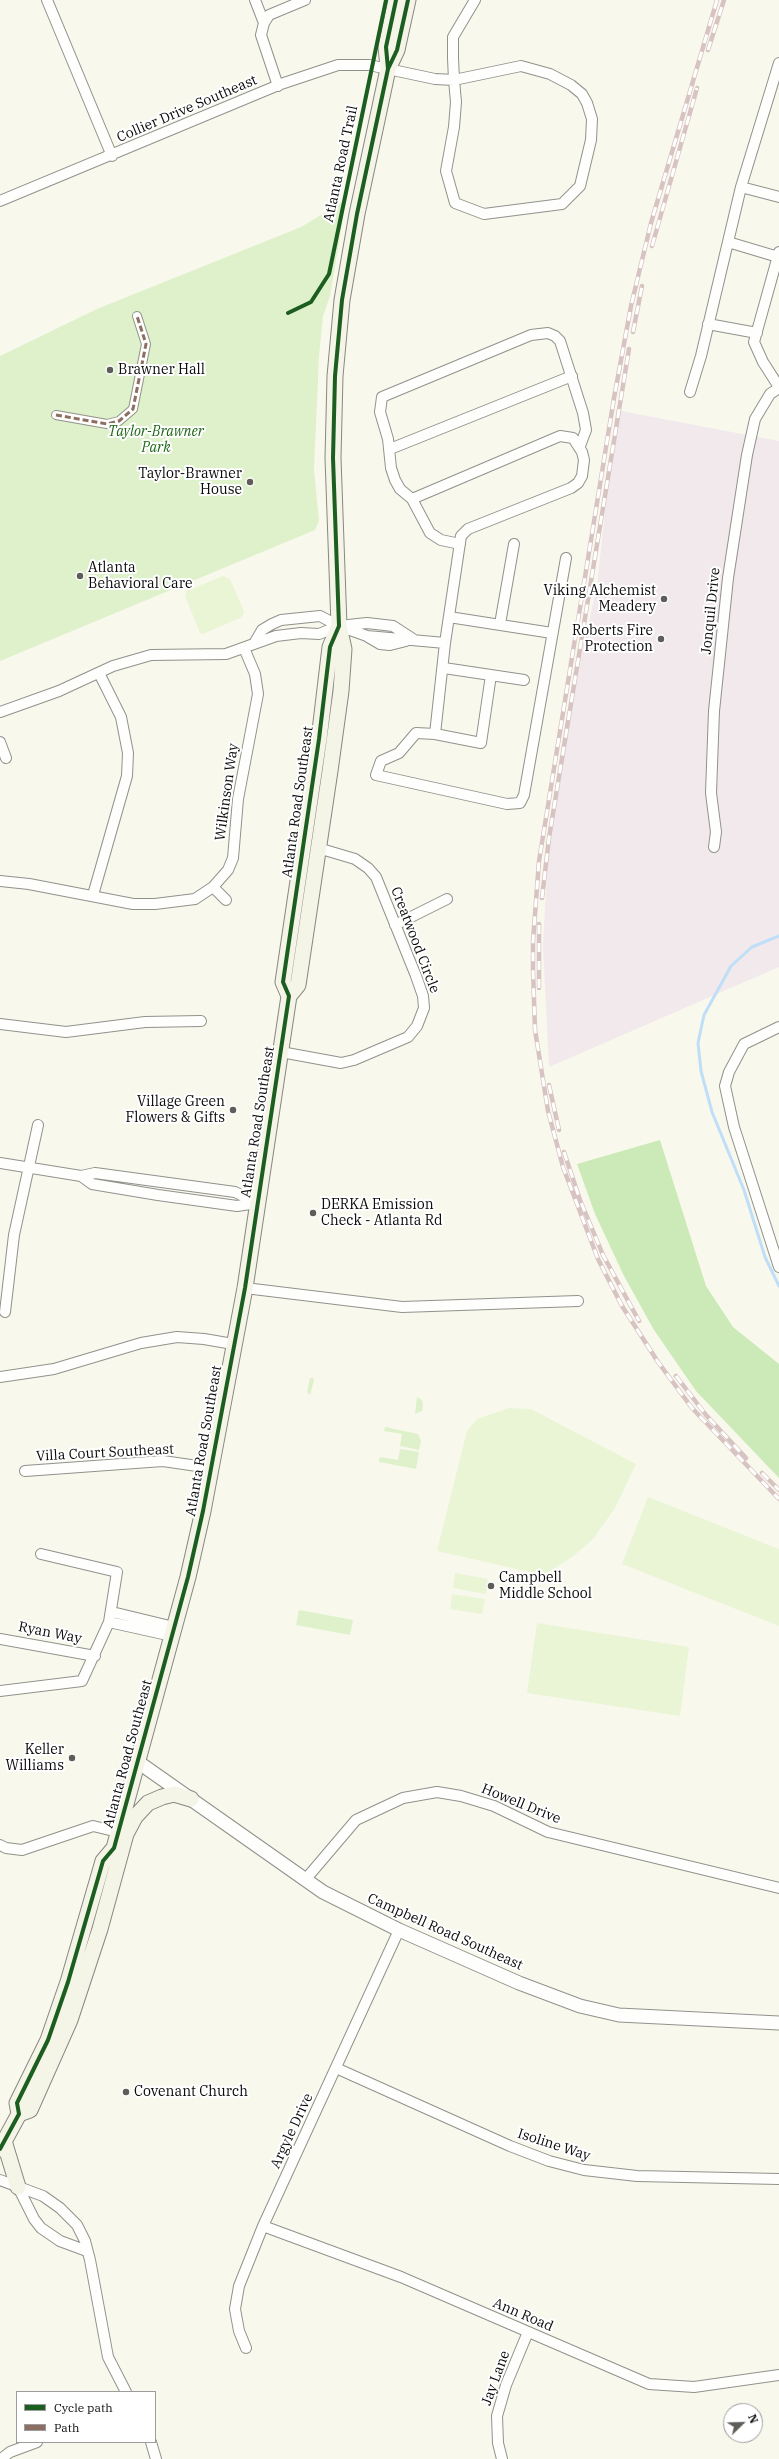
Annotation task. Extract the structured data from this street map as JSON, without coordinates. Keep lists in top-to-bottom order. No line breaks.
{"streets":{"main road":["Atlanta Road Southeast"],"street":["Collier Drive Southeast","Jonquil Drive","Wilkinson Way","Creatwood Circle","Villa Court Southeast","Ryan Way","Howell Drive","Campbell Road Southeast","Argyle Drive","Isoline Way","Ann Road","Jay Lane"],"cycle path":["Atlanta Road Trail"]},"crossings":[["Collier Drive Southeast","Atlanta Road Southeast"],["Atlanta Road Southeast","Creatwood Circle"],["Atlanta Road Southeast","Villa Court Southeast"],["Atlanta Road Southeast","Campbell Road Southeast"],["Howell Drive","Campbell Road Southeast"],["Campbell Road Southeast","Argyle Drive"],["Argyle Drive","Isoline Way"],["Argyle Drive","Ann Road"],["Ann Road","Jay Lane"]],"parks":["Taylor-Brawner Park"],"places":["Brawner Hall","Taylor-Brawner House","Atlanta Behavioral Care","Viking Alchemist Meadery","Roberts Fire Protection","Village Green Flowers & Gifts","DERKA Emission Check - Atlanta Rd","Campbell Middle School","Keller Williams","Covenant Church"],"legend":["Cycle path","Path"],"north":"top right"}
